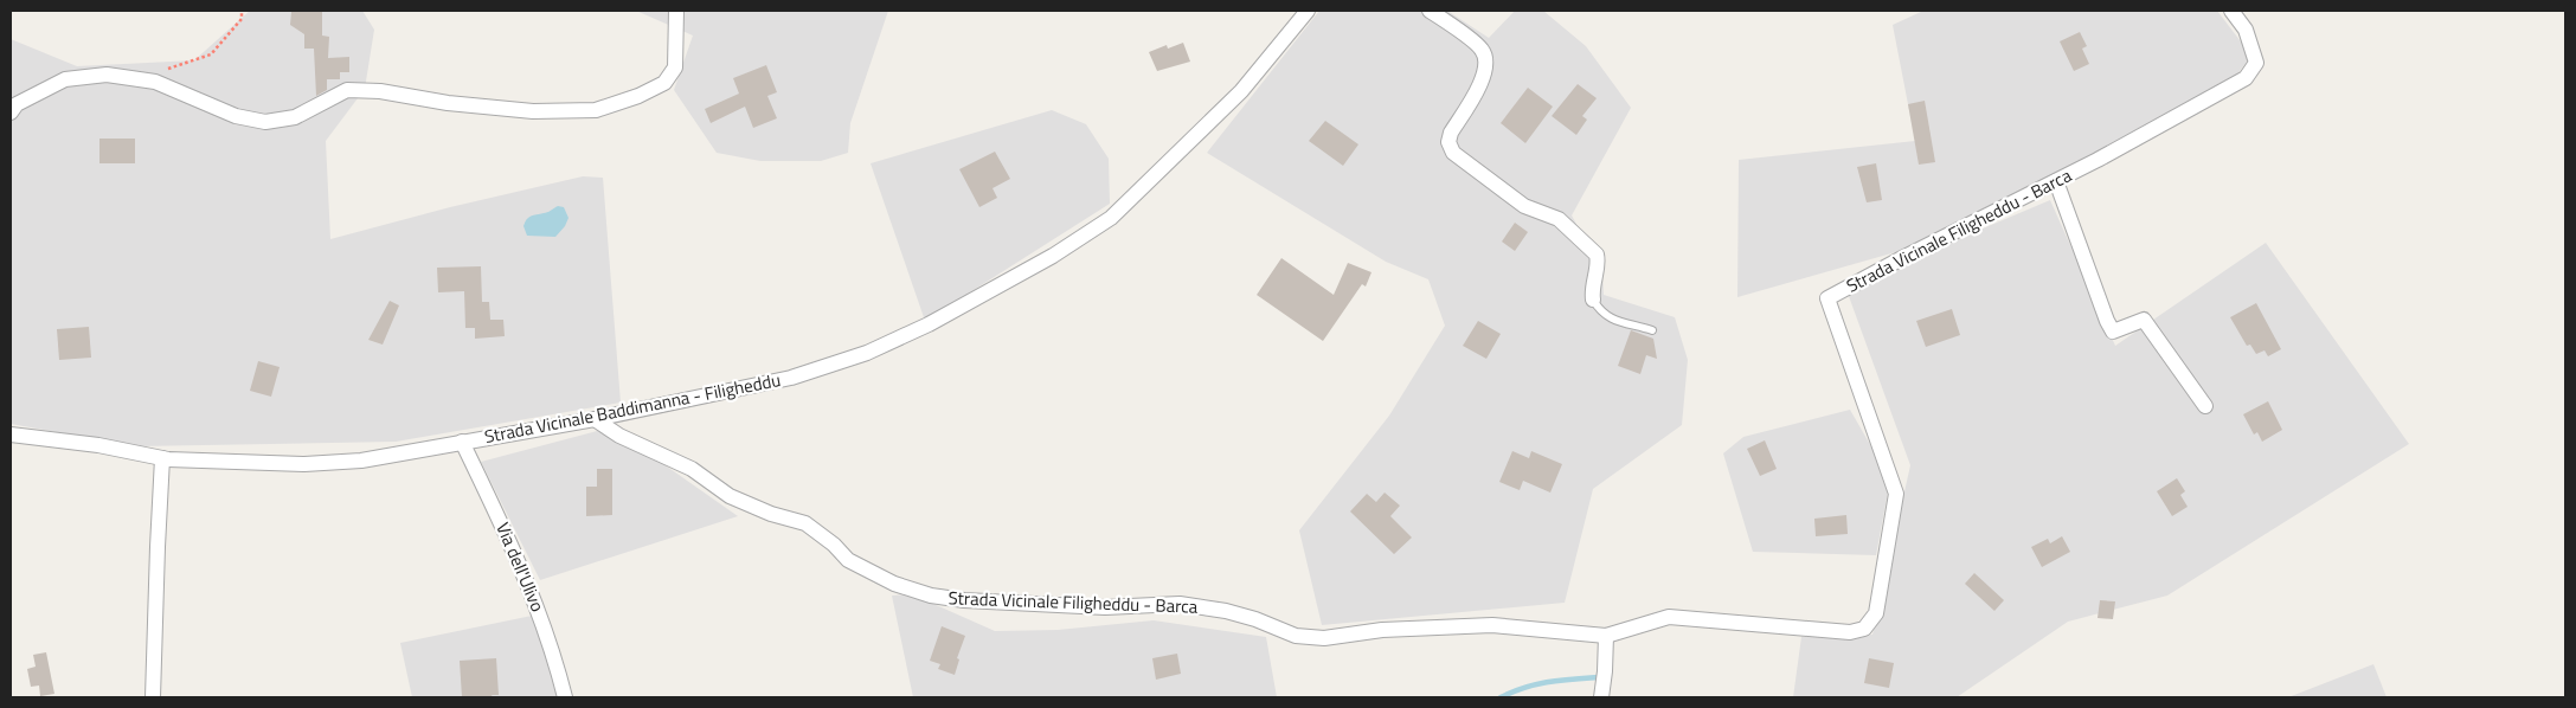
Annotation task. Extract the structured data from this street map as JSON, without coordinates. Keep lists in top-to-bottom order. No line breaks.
{"streets":{"street":["Strada Vicinale Filigheddu - Barca","Strada Vicinale Baddimanna - Filigheddu","Via dell'Ulivo"]},"crossings":[["Strada Vicinale Filigheddu - Barca","Strada Vicinale Baddimanna - Filigheddu"],["Strada Vicinale Baddimanna - Filigheddu","Via dell'Ulivo"]]}
